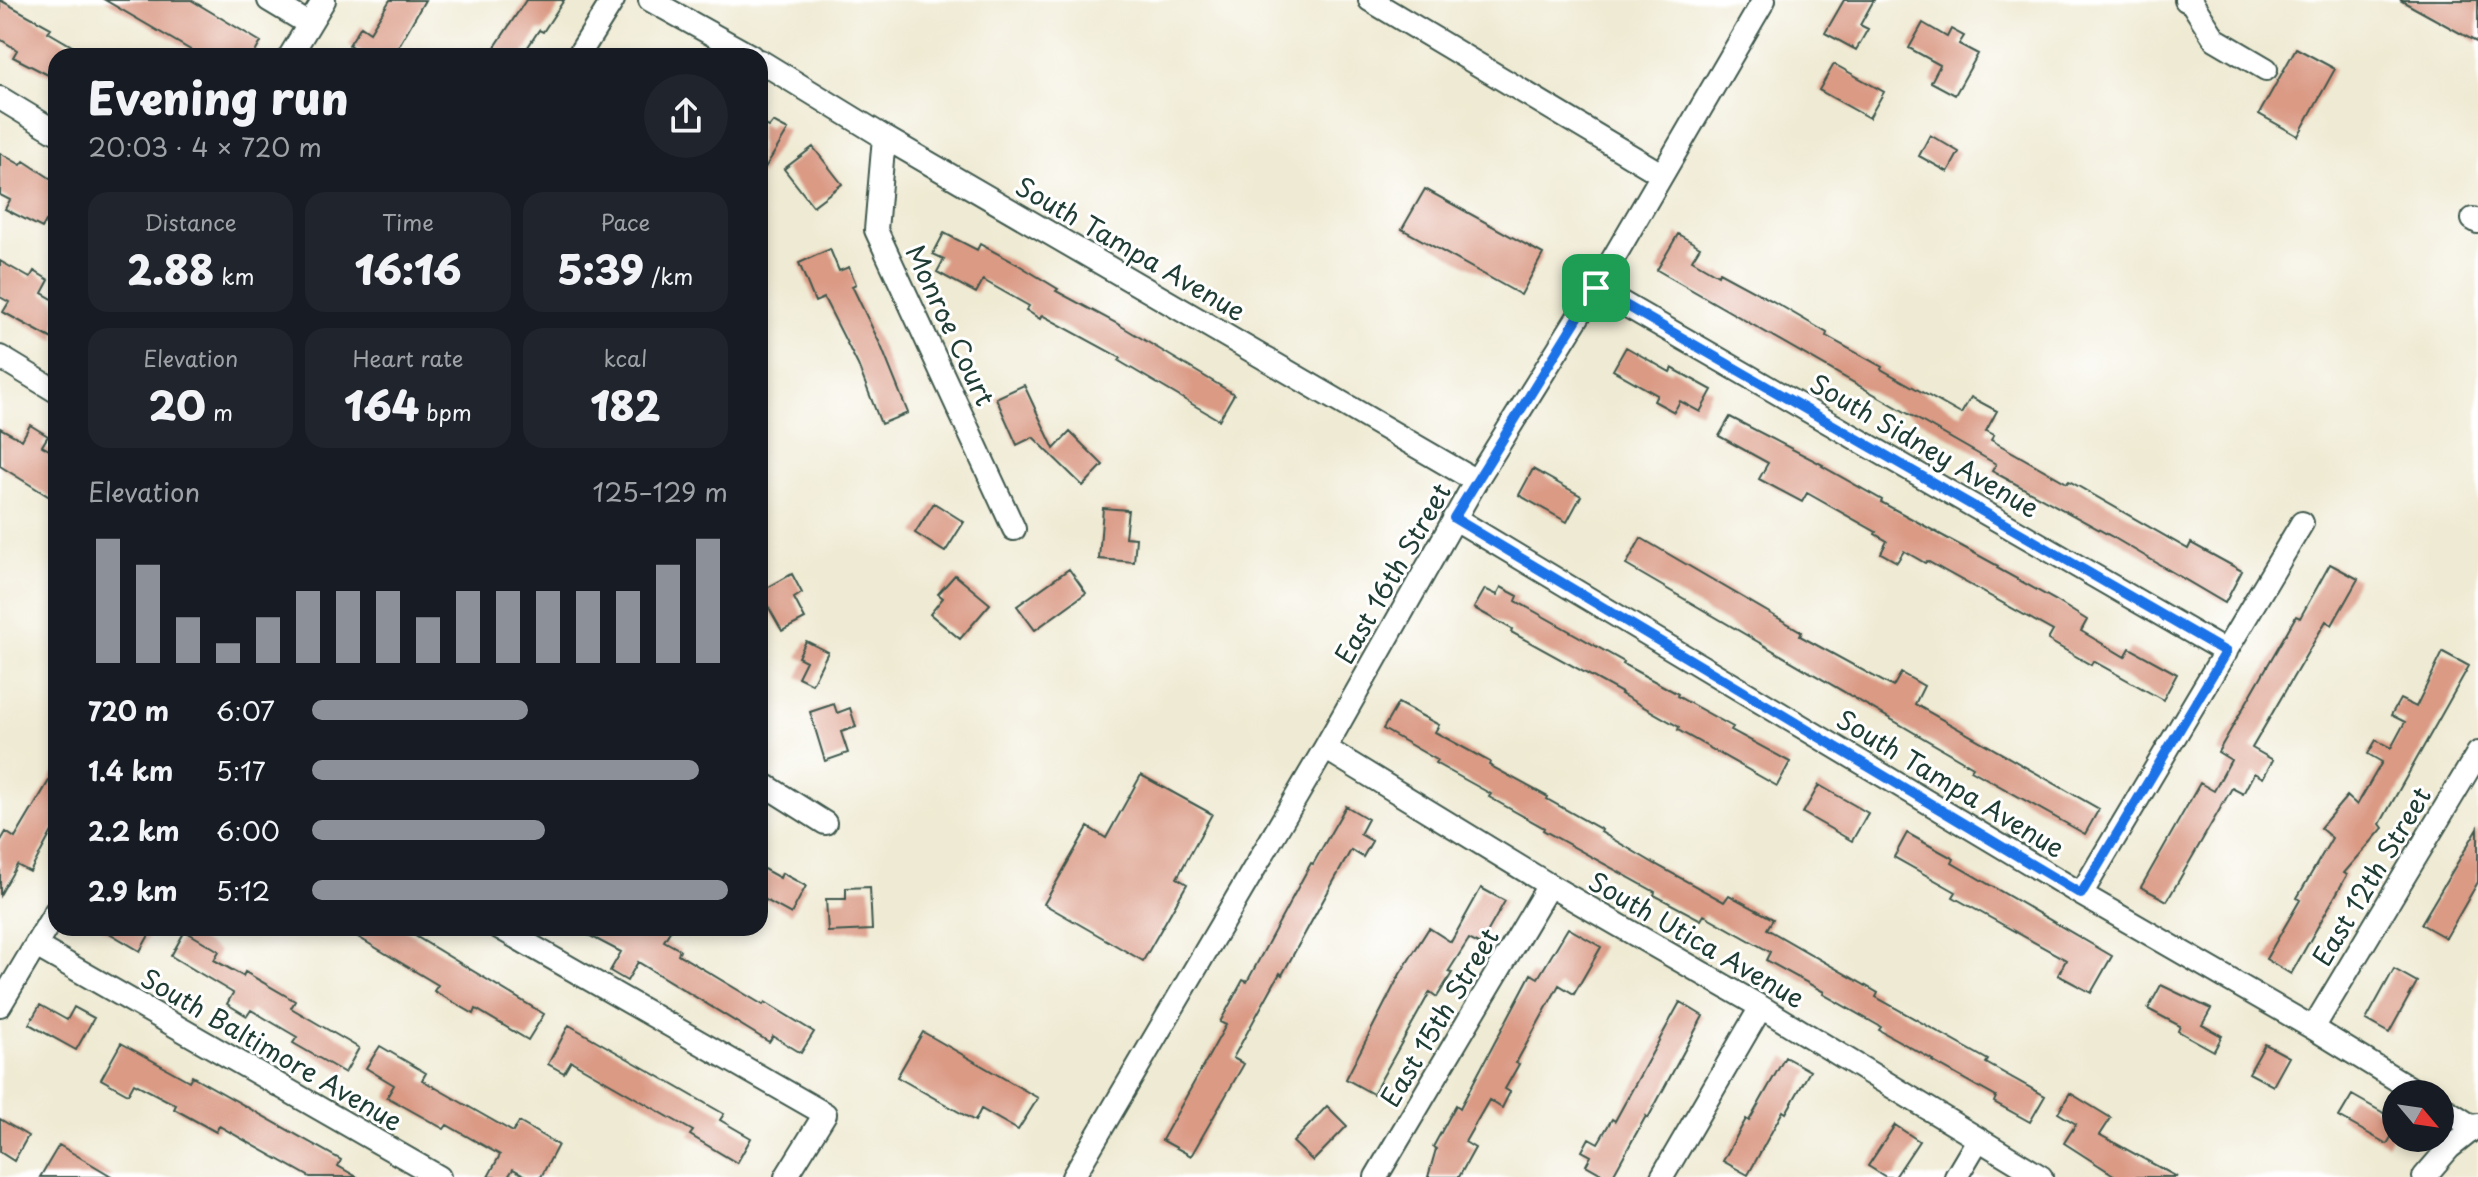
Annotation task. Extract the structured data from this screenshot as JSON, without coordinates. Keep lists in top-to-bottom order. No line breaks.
{"streets":{"street":["South Tampa Avenue","Monroe Court","South Sidney Avenue","East 16th Street","East 12th Street","South Utica Avenue","East 15th Street","South Baltimore Avenue"]},"crossings":[["South Tampa Avenue","Monroe Court"],["South Tampa Avenue","East 16th Street"],["South Tampa Avenue","East 12th Street"],["South Sidney Avenue","East 16th Street"],["East 16th Street","South Utica Avenue"],["South Utica Avenue","East 15th Street"]],"north":"bottom right","page":{"heading":["Evening run","20:03 · 4 × 720 m"],"stats":[["Distance","2.88 km"],["Time","16:16"],["Pace","5:39 /km"],["Elevation","20 m"],["Heart rate","164 bpm"],["kcal","182"]],"chart":["Elevation","125–129 m"],"list":[{"name":"720 m","note":"6:07"},{"name":"1.4 km","note":"5:17"},{"name":"2.2 km","note":"6:00"},{"name":"2.9 km","note":"5:12"}]}}
